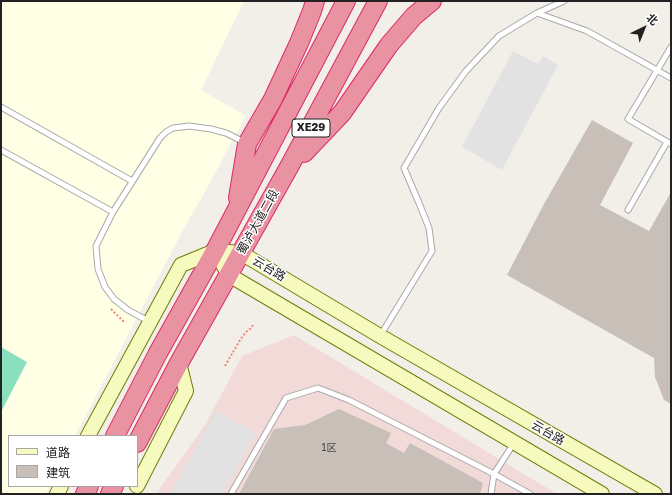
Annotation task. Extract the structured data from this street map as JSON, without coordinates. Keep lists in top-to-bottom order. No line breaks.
{"streets":{"highway":["XE29","蜀泸大道二段"],"street":["云台路"]},"crossings":[["蜀泸大道二段","云台路"]],"house_numbers":["1区"],"legend":["道路","建筑"],"north":"top right"}
